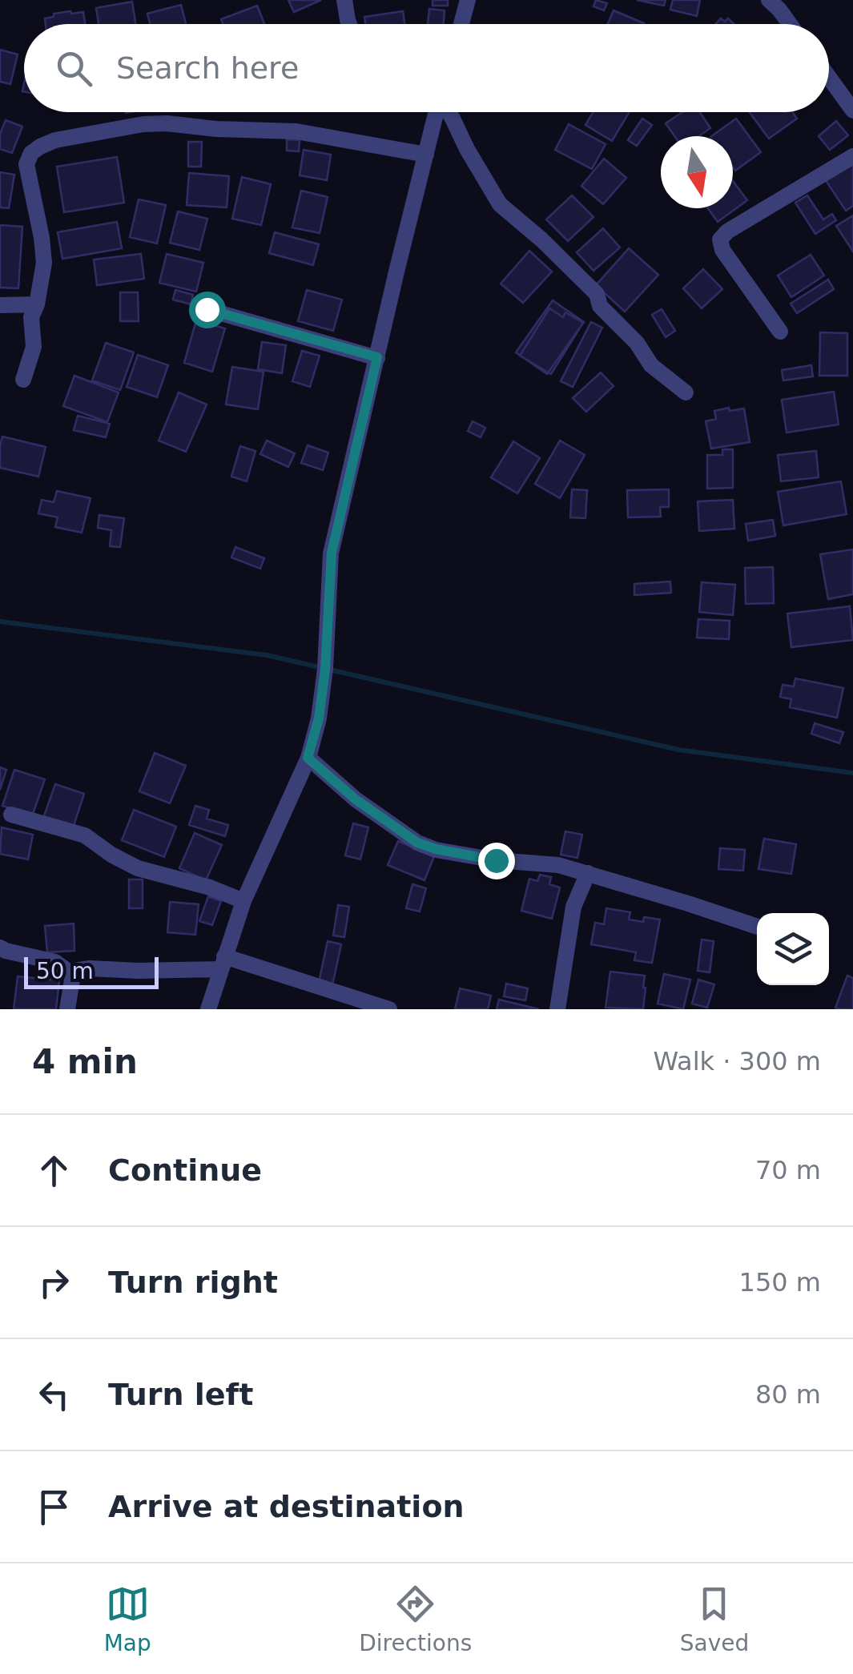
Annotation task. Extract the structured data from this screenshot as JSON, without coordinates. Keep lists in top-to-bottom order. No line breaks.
{"scale_bar":"50 m","north":"bottom","page":{"search":"Search here","scale":"50 m","heading":["4 min","Walk · 300 m"],"list":[["Continue","70 m"],["Turn right","150 m"],["Turn left","80 m"],"Arrive at destination"],"nav":["Map","Directions","Saved"]}}
